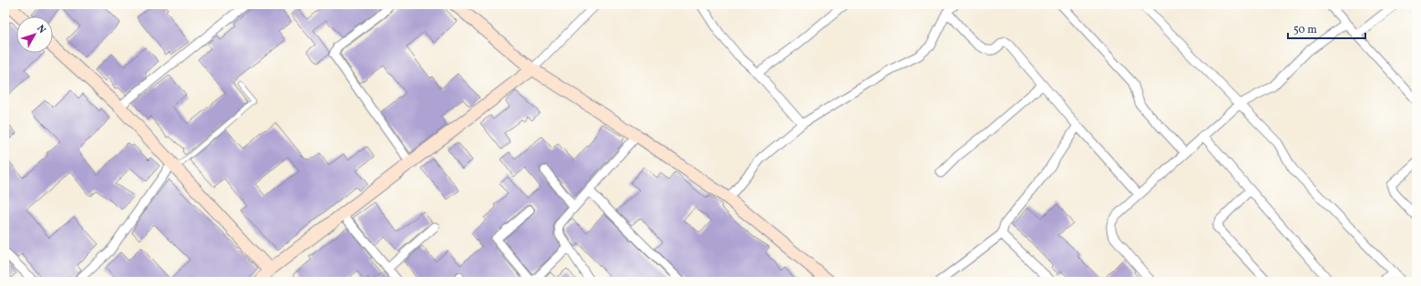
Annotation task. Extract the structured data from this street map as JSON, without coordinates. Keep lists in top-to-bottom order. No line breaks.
{"scale_bar":"50 m","north":"top right"}
